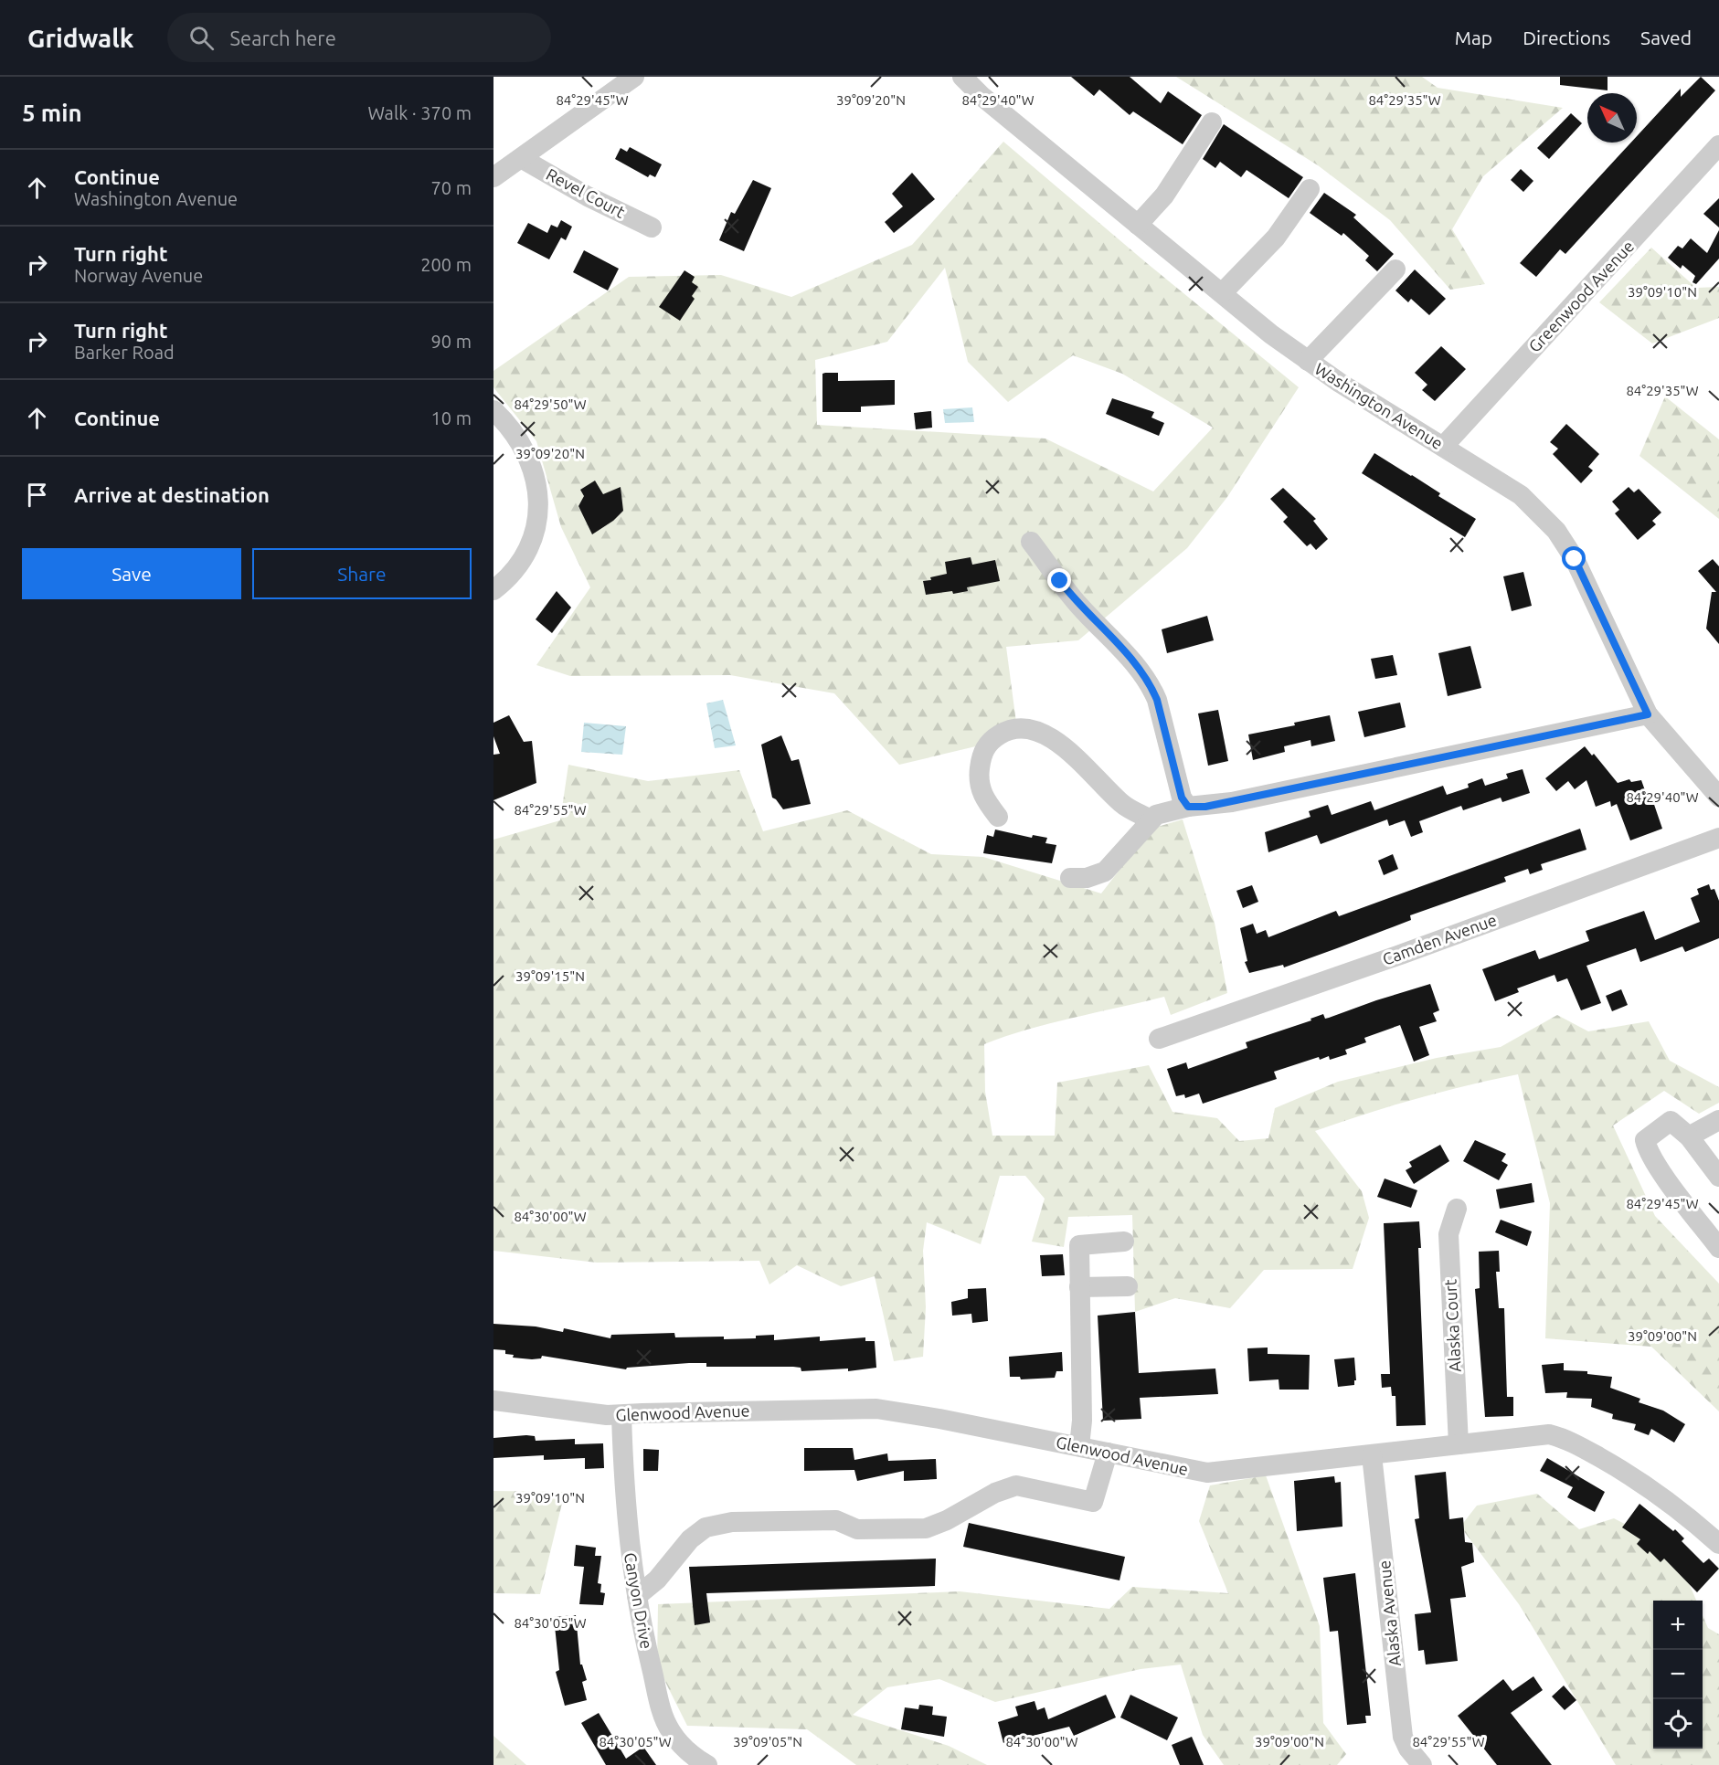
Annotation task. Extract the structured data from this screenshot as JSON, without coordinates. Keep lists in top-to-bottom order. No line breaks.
{"streets":{"street":["Revel Court","Greenwood Avenue","Washington Avenue","Camden Avenue","Alaska Court","Glenwood Avenue","Canyon Drive","Alaska Avenue"]},"crossings":[["Greenwood Avenue","Washington Avenue"],["Alaska Court","Glenwood Avenue"],["Glenwood Avenue","Canyon Drive"],["Glenwood Avenue","Alaska Avenue"]],"north":"top left","page":{"header":"Gridwalk","search":"Search here","nav":["Map","Directions","Saved"],"heading":["5 min","Walk · 370 m"],"list":[["Continue","Washington Avenue","70 m"],["Turn right","Norway Avenue","200 m"],["Turn right","Barker Road","90 m"],["Continue","10 m"],"Arrive at destination"],"buttons":["Save","Share"],"map_buttons":["+","−"]},"coordinates":["84°29'45\"W","39°09'20\"N","84°29'40\"W","84°29'35\"W","39°09'10\"N","84°29'50\"W","84°29'55\"W","39°09'15\"N","84°30'00\"W","39°09'00\"N","84°30'05\"W","39°09'05\"N"]}
